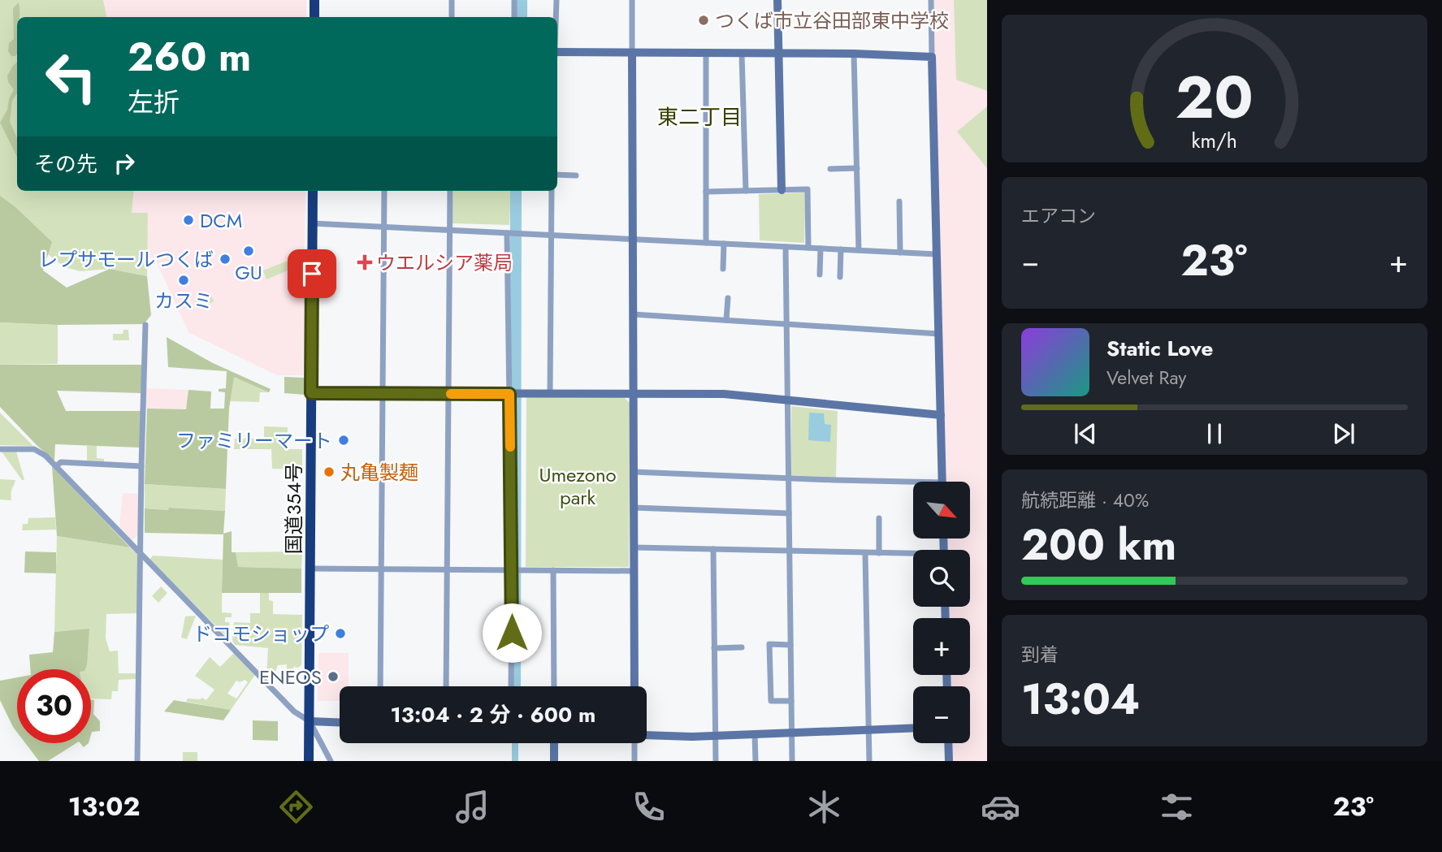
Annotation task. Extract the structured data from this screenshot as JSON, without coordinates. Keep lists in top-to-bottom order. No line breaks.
{"streets":{"highway":["国道354号"]},"districts":["東二丁目"],"parks":["Umezono park"],"places":{"other":["つくば市立谷田部東中学校","DCM","GU","レプサモールつくば","カスミ","ファミリーマート","丸亀製麺","ドコモショップ","ENEOS"],"health":["ウエルシア薬局"]},"north":"bottom right","page":{"turn":["260 m","左折"],"then":"その先","tile":["エアコン",["航続距離 · 40%","200 km"],["到着","13:04"]],"heat":["−","23°","+"],"song":["Static Love","Velvet Ray"],"map_buttons":["+","−"],"limit":"30","trip":"13:04 · 2 分 · 600 m","tabs":["13:02","23°"],"gauge":["20","km/h"]}}
